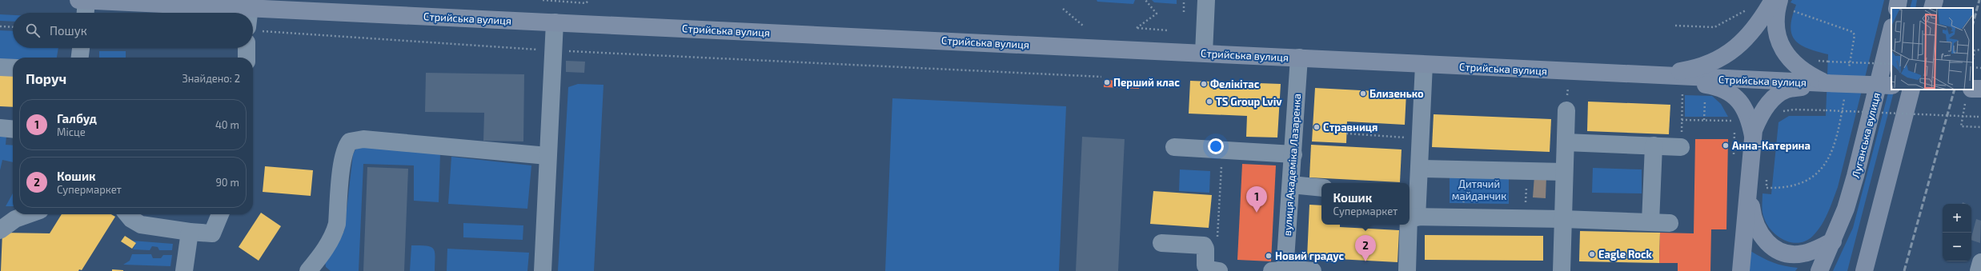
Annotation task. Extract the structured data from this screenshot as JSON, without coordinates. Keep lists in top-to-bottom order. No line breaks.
{"streets":{"main road":["Стрийська вулиця","Луганська вулиця"],"street":["вулиця Академіка Лазаренка"]},"crossings":[["Стрийська вулиця","вулиця Академіка Лазаренка"]],"parks":["Дитячий майданчик"],"places":["Перший клас","Фелікітас","Близенько","TS Group Lviv","Стравниця","Анна-Катерина","Eagle Rock","Новий градус"],"page":{"search":"Пошук","heading":["Поруч","Знайдено: 2"],"list":[{"mark":"1","name":"Галбуд","note":"Місце","value":"40 m"},{"mark":"2","name":"Кошик","note":"Супермаркет","value":"90 m"}],"popup":["Кошик","Супермаркет"],"pins":["1","2"],"map_buttons":["+","−"]}}
